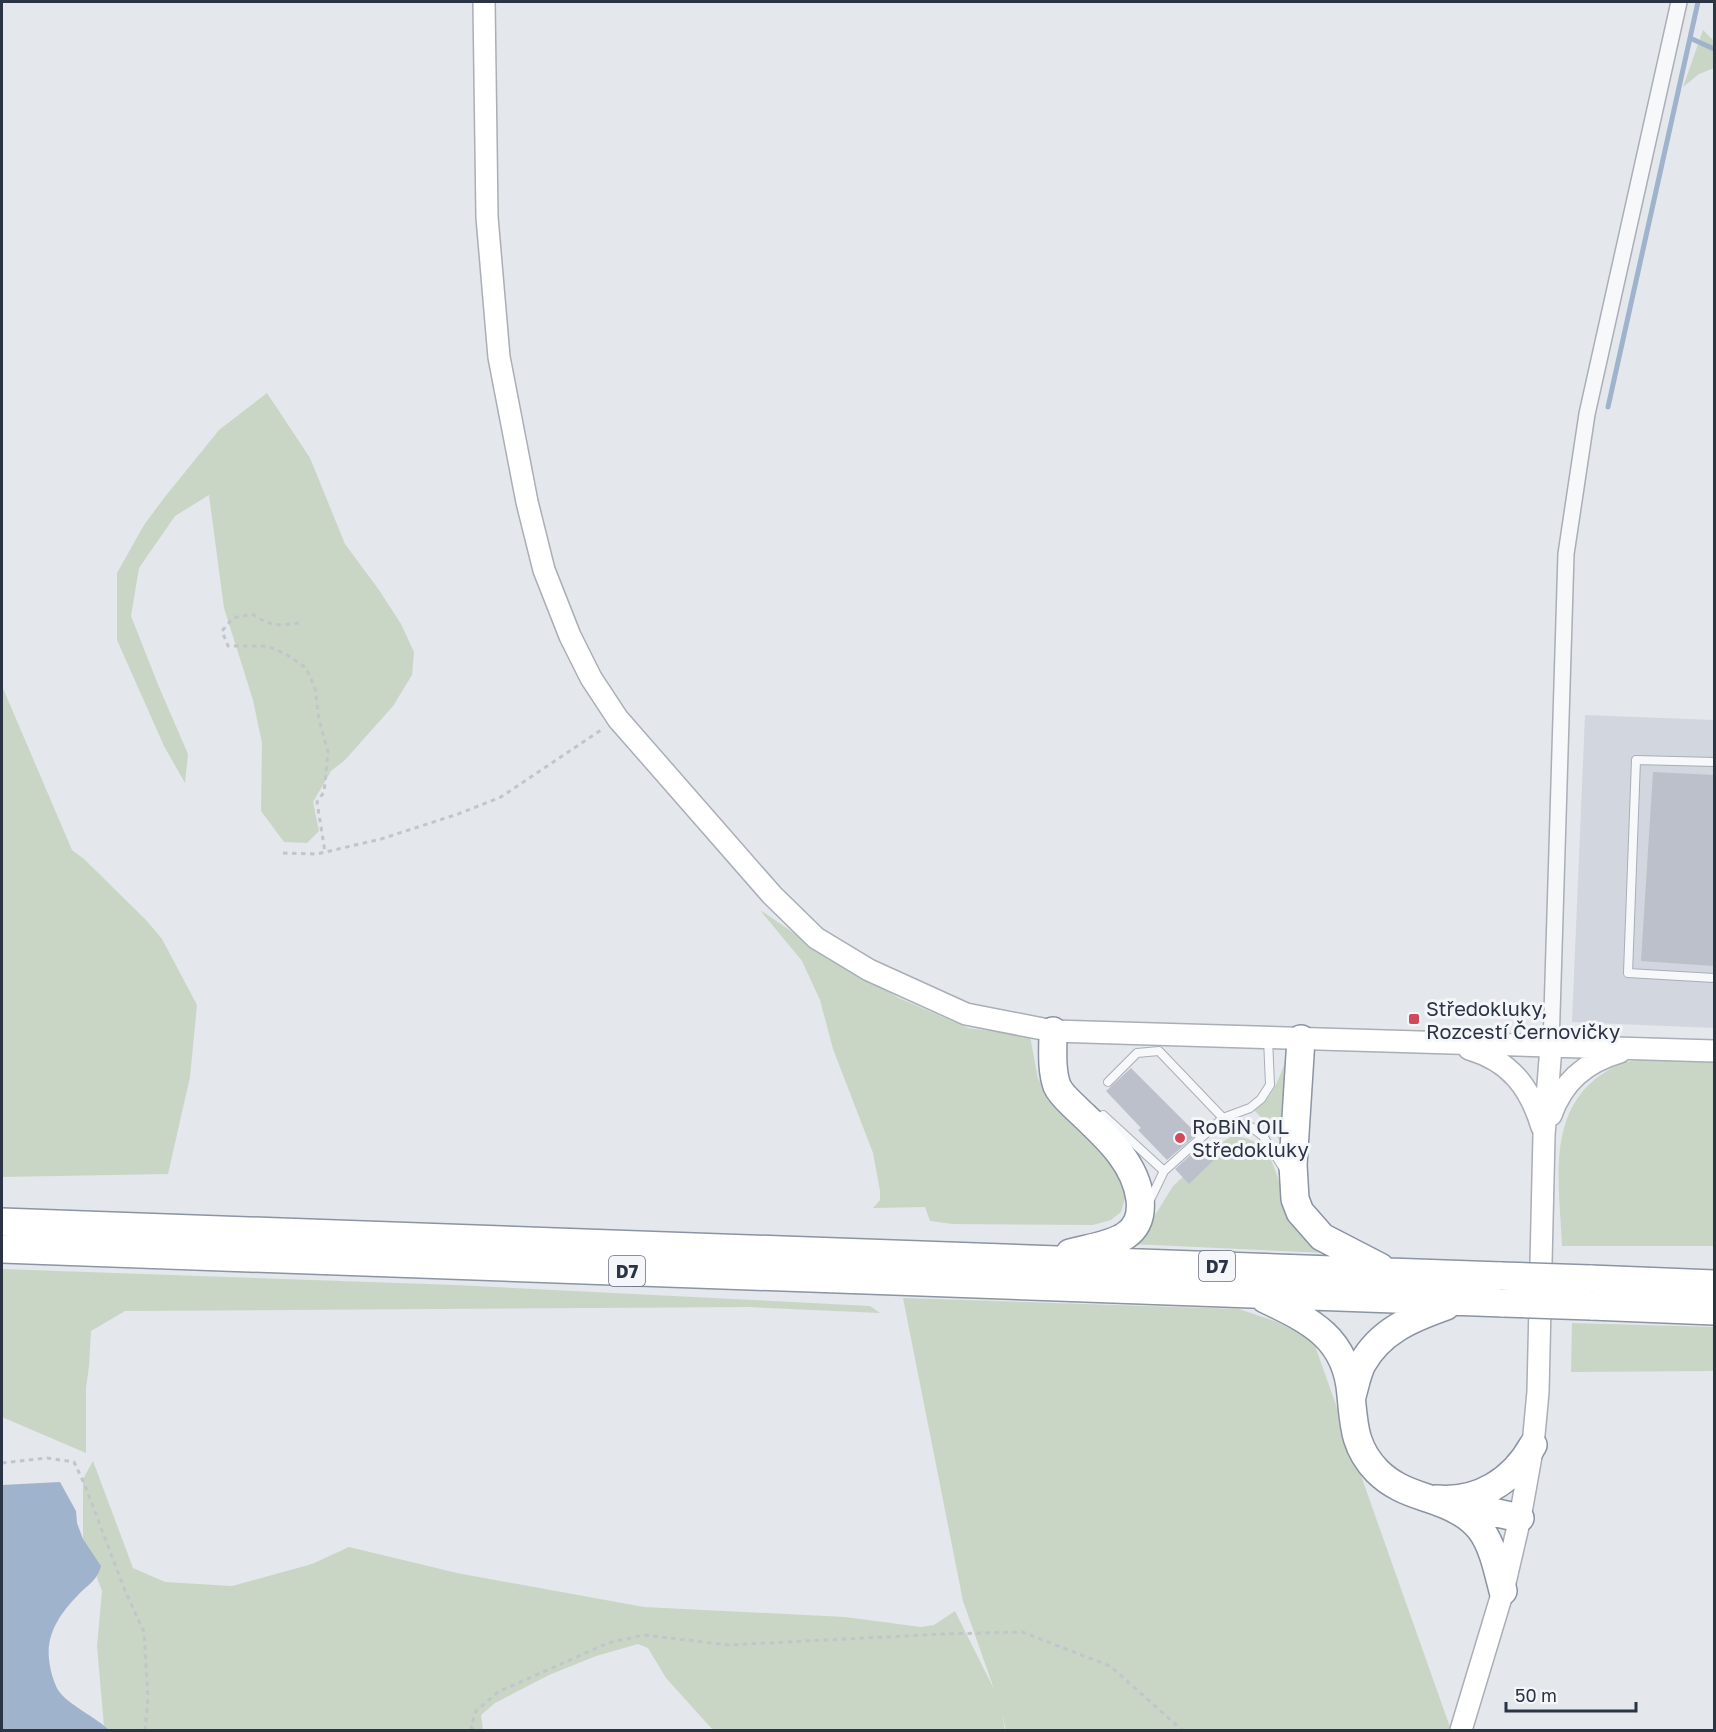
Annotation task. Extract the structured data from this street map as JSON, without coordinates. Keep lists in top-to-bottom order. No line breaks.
{"streets":{"highway":["D7"]},"places":{"transit":["Středokluky, Rozcestí Černovičky"],"other":["RoBiN OIL Středokluky"]},"scale_bar":"50 m"}
